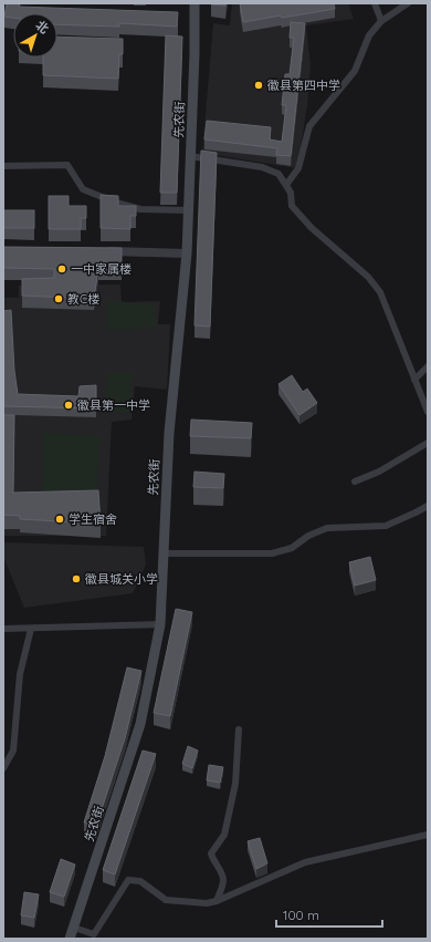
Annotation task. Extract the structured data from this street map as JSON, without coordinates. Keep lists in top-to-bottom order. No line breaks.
{"streets":{"main road":["先农街"]},"places":["徽县第四中学","一中家属楼","教C楼","徽县第一中学","学生宿舍","徽县城关小学"],"scale_bar":"100 m","north":"top right"}
